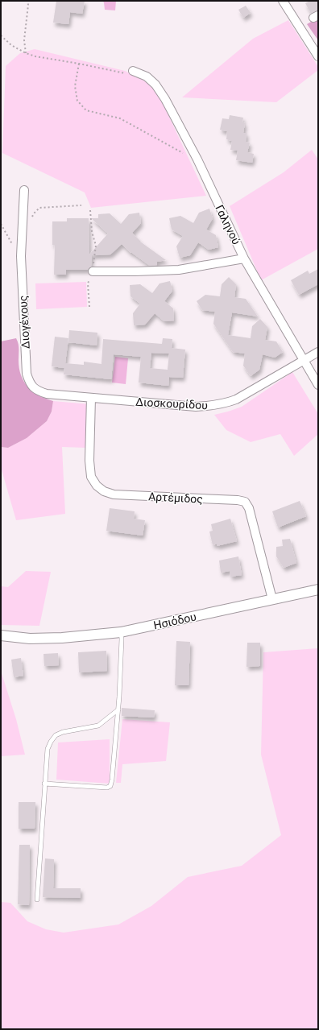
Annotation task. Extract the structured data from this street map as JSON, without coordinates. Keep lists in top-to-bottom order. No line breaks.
{"streets":{"street":["Γαληνού","Διογένους","Διοσκουρίδου","Αρτέμιδος","Ησιόδου"]},"crossings":[["Γαληνού","Διοσκουρίδου"],["Διογένους","Διοσκουρίδου"],["Διοσκουρίδου","Αρτέμιδος"],["Αρτέμιδος","Ησιόδου"]]}
